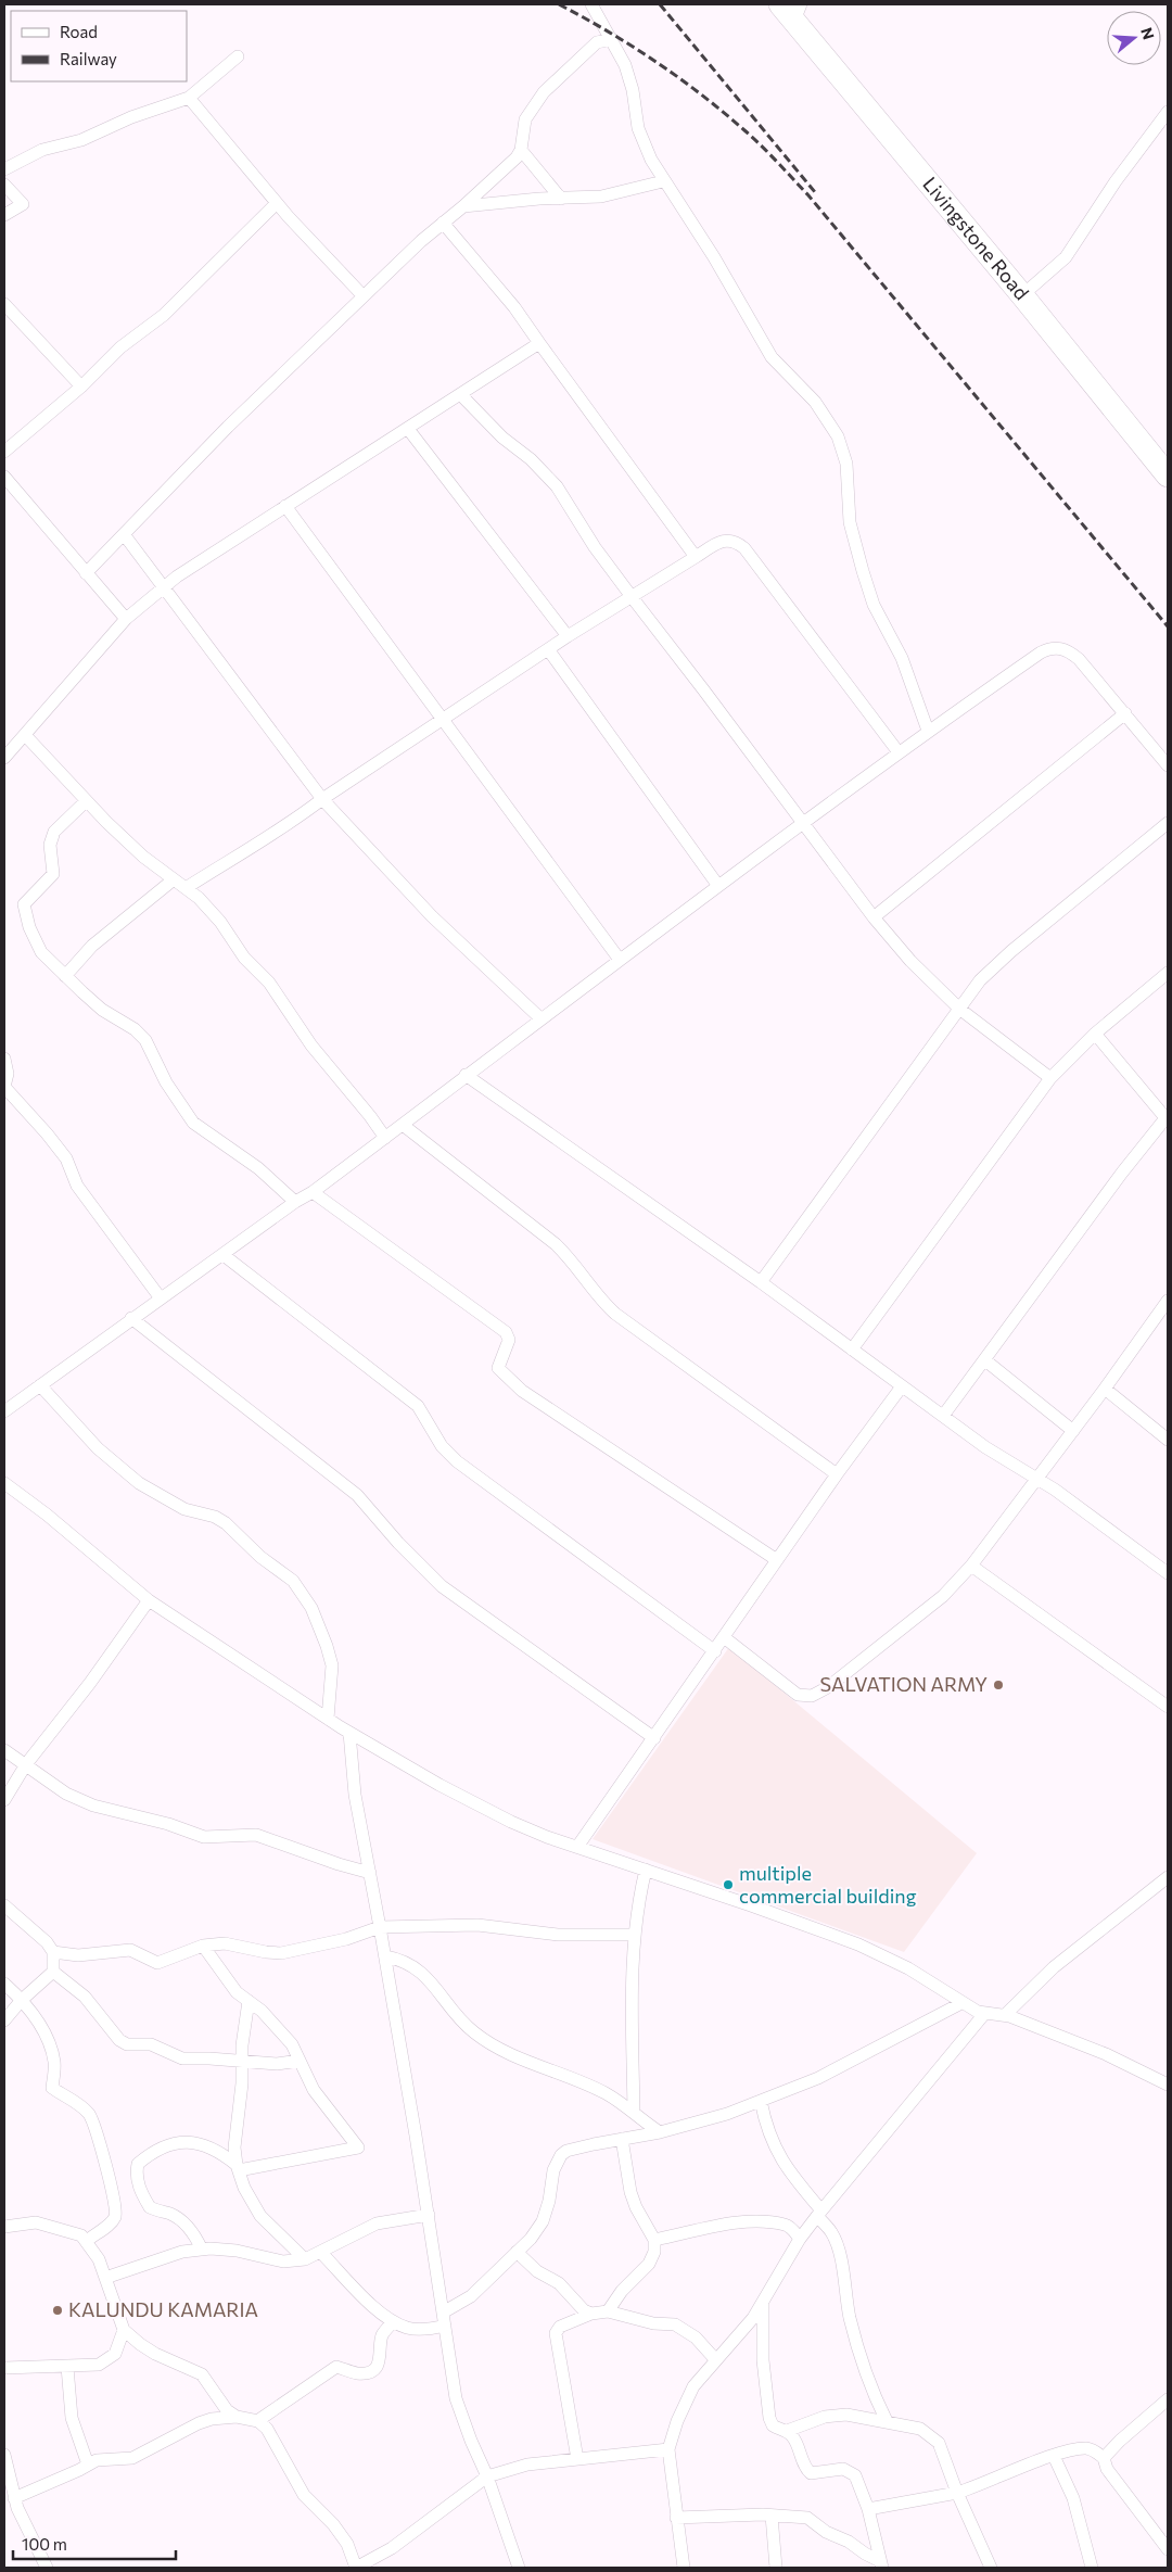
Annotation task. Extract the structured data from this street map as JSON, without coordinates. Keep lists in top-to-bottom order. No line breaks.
{"streets":{"highway":["Livingstone Road"]},"places":["SALVATION ARMY","multiple commercial building","KALUNDU KAMARIA"],"legend":["Road","Railway"],"scale_bar":"100 m","north":"right"}
